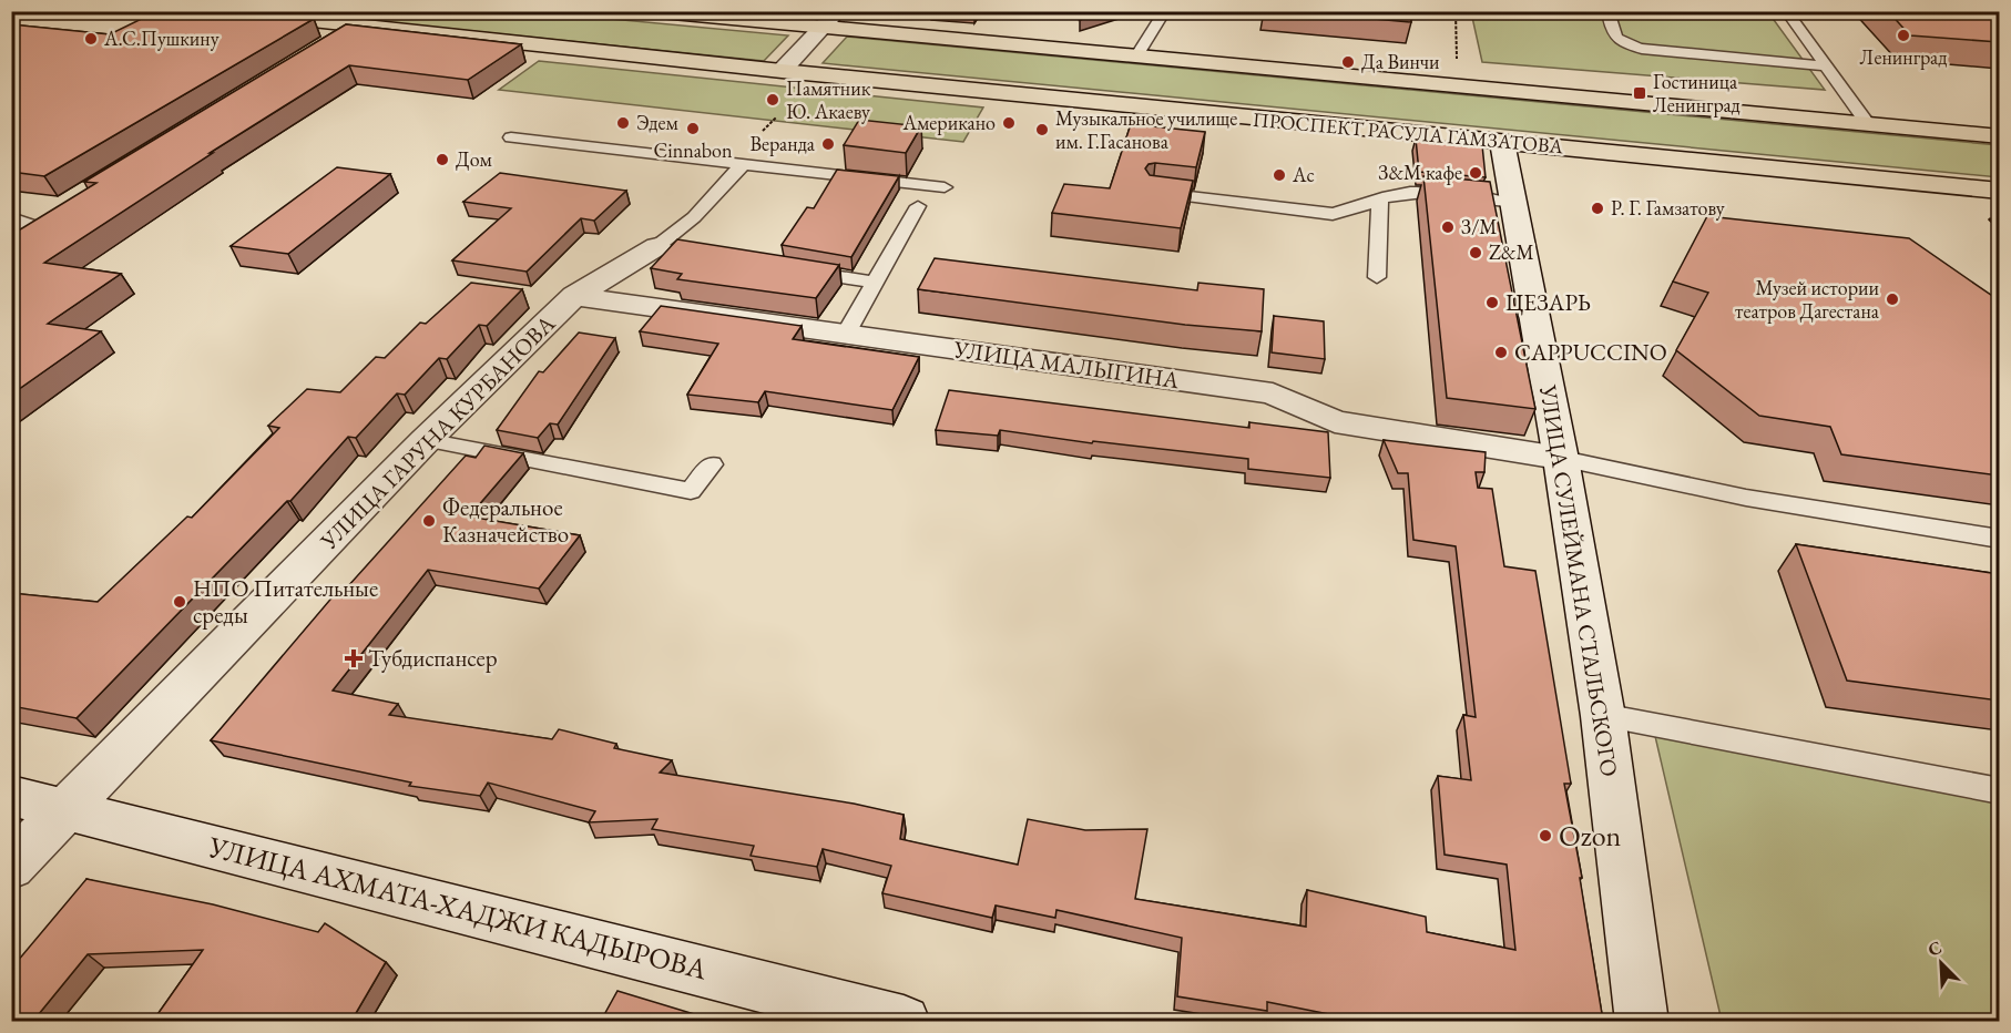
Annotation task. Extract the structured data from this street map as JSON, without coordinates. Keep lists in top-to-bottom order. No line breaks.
{"streets":{"main road":["ПРОСПЕКТ РАСУЛА ГАМЗАТОВА","УЛИЦА МАЛЫГИНА","УЛИЦА ГАРУНА КУРБАНОВА","УЛИЦА СУЛЕЙМАНА СТАЛЬСКОГО","УЛИЦА АХМАТА-ХАДЖИ КАДЫРОВА"]},"crossings":[["ПРОСПЕКТ РАСУЛА ГАМЗАТОВА","УЛИЦА СУЛЕЙМАНА СТАЛЬСКОГО"],["УЛИЦА МАЛЫГИНА","УЛИЦА ГАРУНА КУРБАНОВА"],["УЛИЦА МАЛЫГИНА","УЛИЦА СУЛЕЙМАНА СТАЛЬСКОГО"],["УЛИЦА ГАРУНА КУРБАНОВА","УЛИЦА АХМАТА-ХАДЖИ КАДЫРОВА"]],"places":{"other":["Ленинград","А.С.Пушкину","Да Винчи","Памятник Ю. Акаеву","Эдем","Американо","Cinnabon","Музыкальное училище им. Г.Гасанова","Веранда","Дом","З&М кафе","Ас","Р. Г. Гамзатову","З/М","Z&M","Музей истории театров Дагестана","ЦЕЗАРЬ","CAPPUCCINO","Федеральное Казначейство","НПО Питательные среды","Ozon"],"transit":["Гостиница Ленинград"],"health":["Тубдиспансер"]},"north":"top left"}
